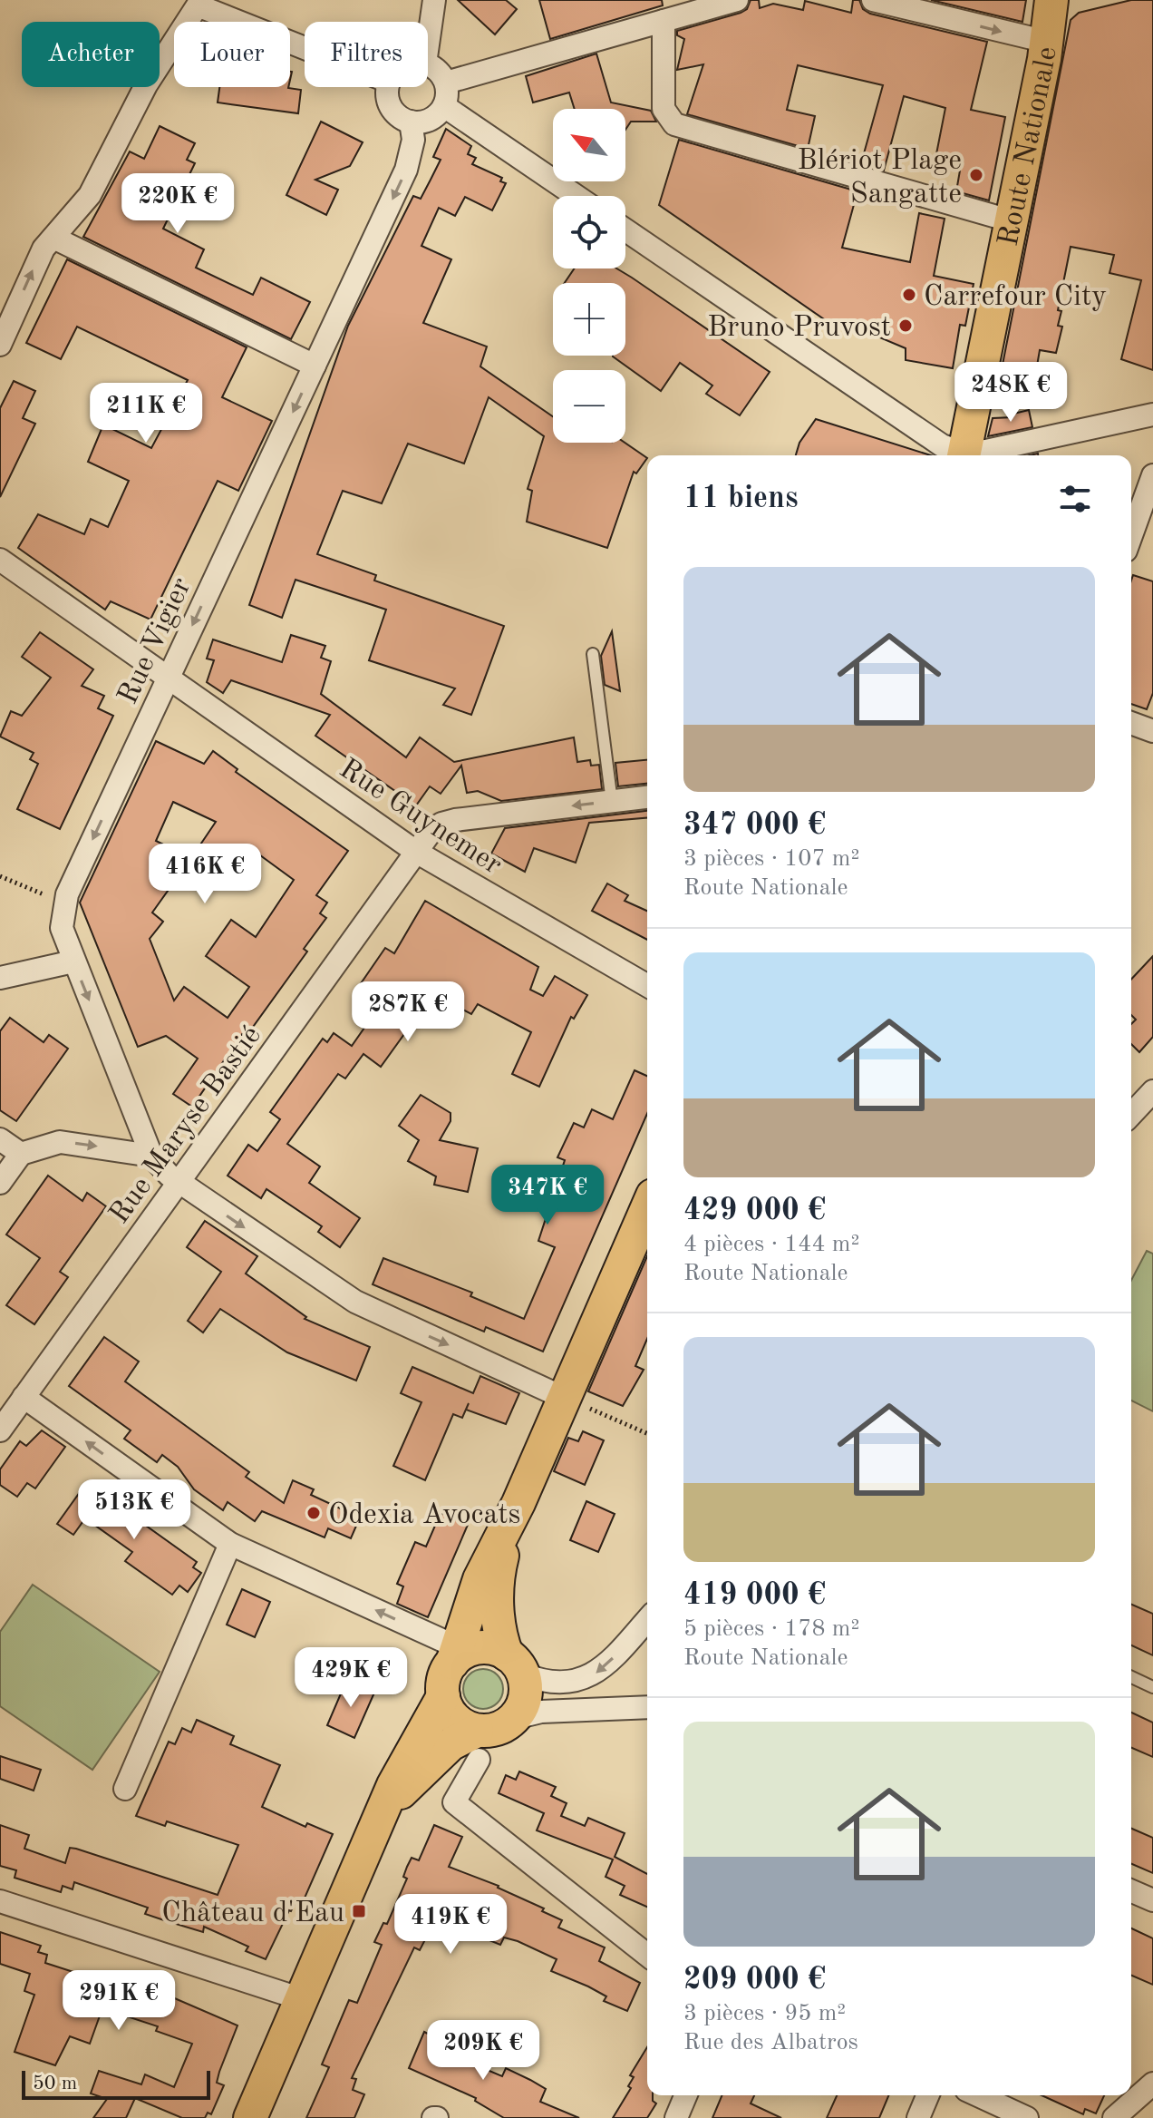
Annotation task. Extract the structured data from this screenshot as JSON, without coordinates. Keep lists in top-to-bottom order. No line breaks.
{"streets":{"main road":["Route Nationale"],"street":["Rue Vigier","Rue Guynemer","Rue Maryse Bastié"]},"crossings":[["Rue Vigier","Rue Guynemer"],["Rue Vigier","Rue Maryse Bastié"],["Rue Guynemer","Rue Maryse Bastié"]],"places":{"other":["Blériot Plage Sangatte","Carrefour City","Bruno Pruvost","Odexia Avocats"],"transit":["Château d'Eau"]},"scale_bar":"50 m","north":"top left","page":{"chip":["Acheter","Louer","Filtres"],"map_buttons":["+","−"],"price":["220K €","248K €","211K €","416K €","287K €","347K €","513K €","429K €","419K €","291K €","209K €"],"heading":"11 biens","list":[{"name":"347 000 €","note":"3 pièces · 107 m² · Route Nationale"},{"name":"429 000 €","note":"4 pièces · 144 m² · Route Nationale"},{"name":"419 000 €","note":"5 pièces · 178 m² · Route Nationale"},{"name":"209 000 €","note":"3 pièces · 95 m² · Rue des Albatros"}],"scale":"50 m"}}
